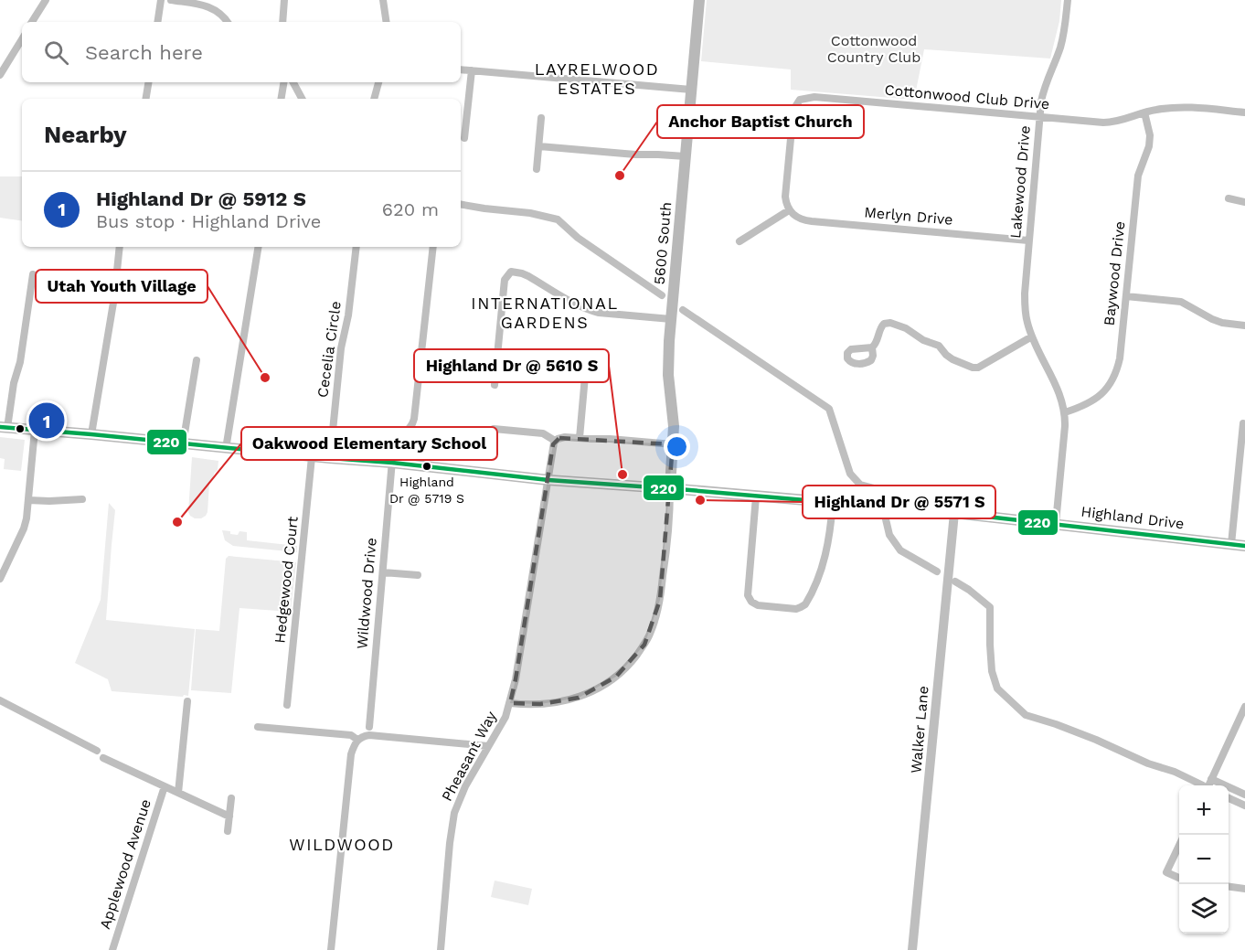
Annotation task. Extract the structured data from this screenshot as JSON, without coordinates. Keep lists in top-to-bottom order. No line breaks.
{"streets":{"main road":["5600 South","Highland Drive"],"street":["Cottonwood Club Drive","Lakewood Drive","Merlyn Drive","Baywood Drive","Cecelia Circle","Hedgewood Court","Wildwood Drive","Walker Lane","Pheasant Way","Applewood Avenue"]},"crossings":[["Cottonwood Club Drive","Lakewood Drive"],["Cottonwood Club Drive","Merlyn Drive"],["Cottonwood Club Drive","Baywood Drive"],["Lakewood Drive","Merlyn Drive"],["Lakewood Drive","Baywood Drive"],["Lakewood Drive","Highland Drive"],["5600 South","Highland Drive"],["Cecelia Circle","Highland Drive"],["Highland Drive","Hedgewood Court"],["Highland Drive","Wildwood Drive"],["Highland Drive","Walker Lane"],["Highland Drive","Pheasant Way"]],"districts":["LAYRELWOOD ESTATES","INTERNATIONAL GARDENS","WILDWOOD"],"parks":["Cottonwood Country Club"],"places":["Anchor Baptist Church","Utah Youth Village","Highland Dr @ 5719 S","Highland Dr @ 5610 S","Highland Dr @ 5571 S","Oakwood Elementary School"],"lines":["transit line 220"],"page":{"search":"Search here","heading":"Nearby","list":[{"mark":"1","name":"Highland Dr @ 5912 S","note":"Bus stop · Highland Drive","value":"620 m"}],"pins":"1","map_buttons":["+","−"]}}
